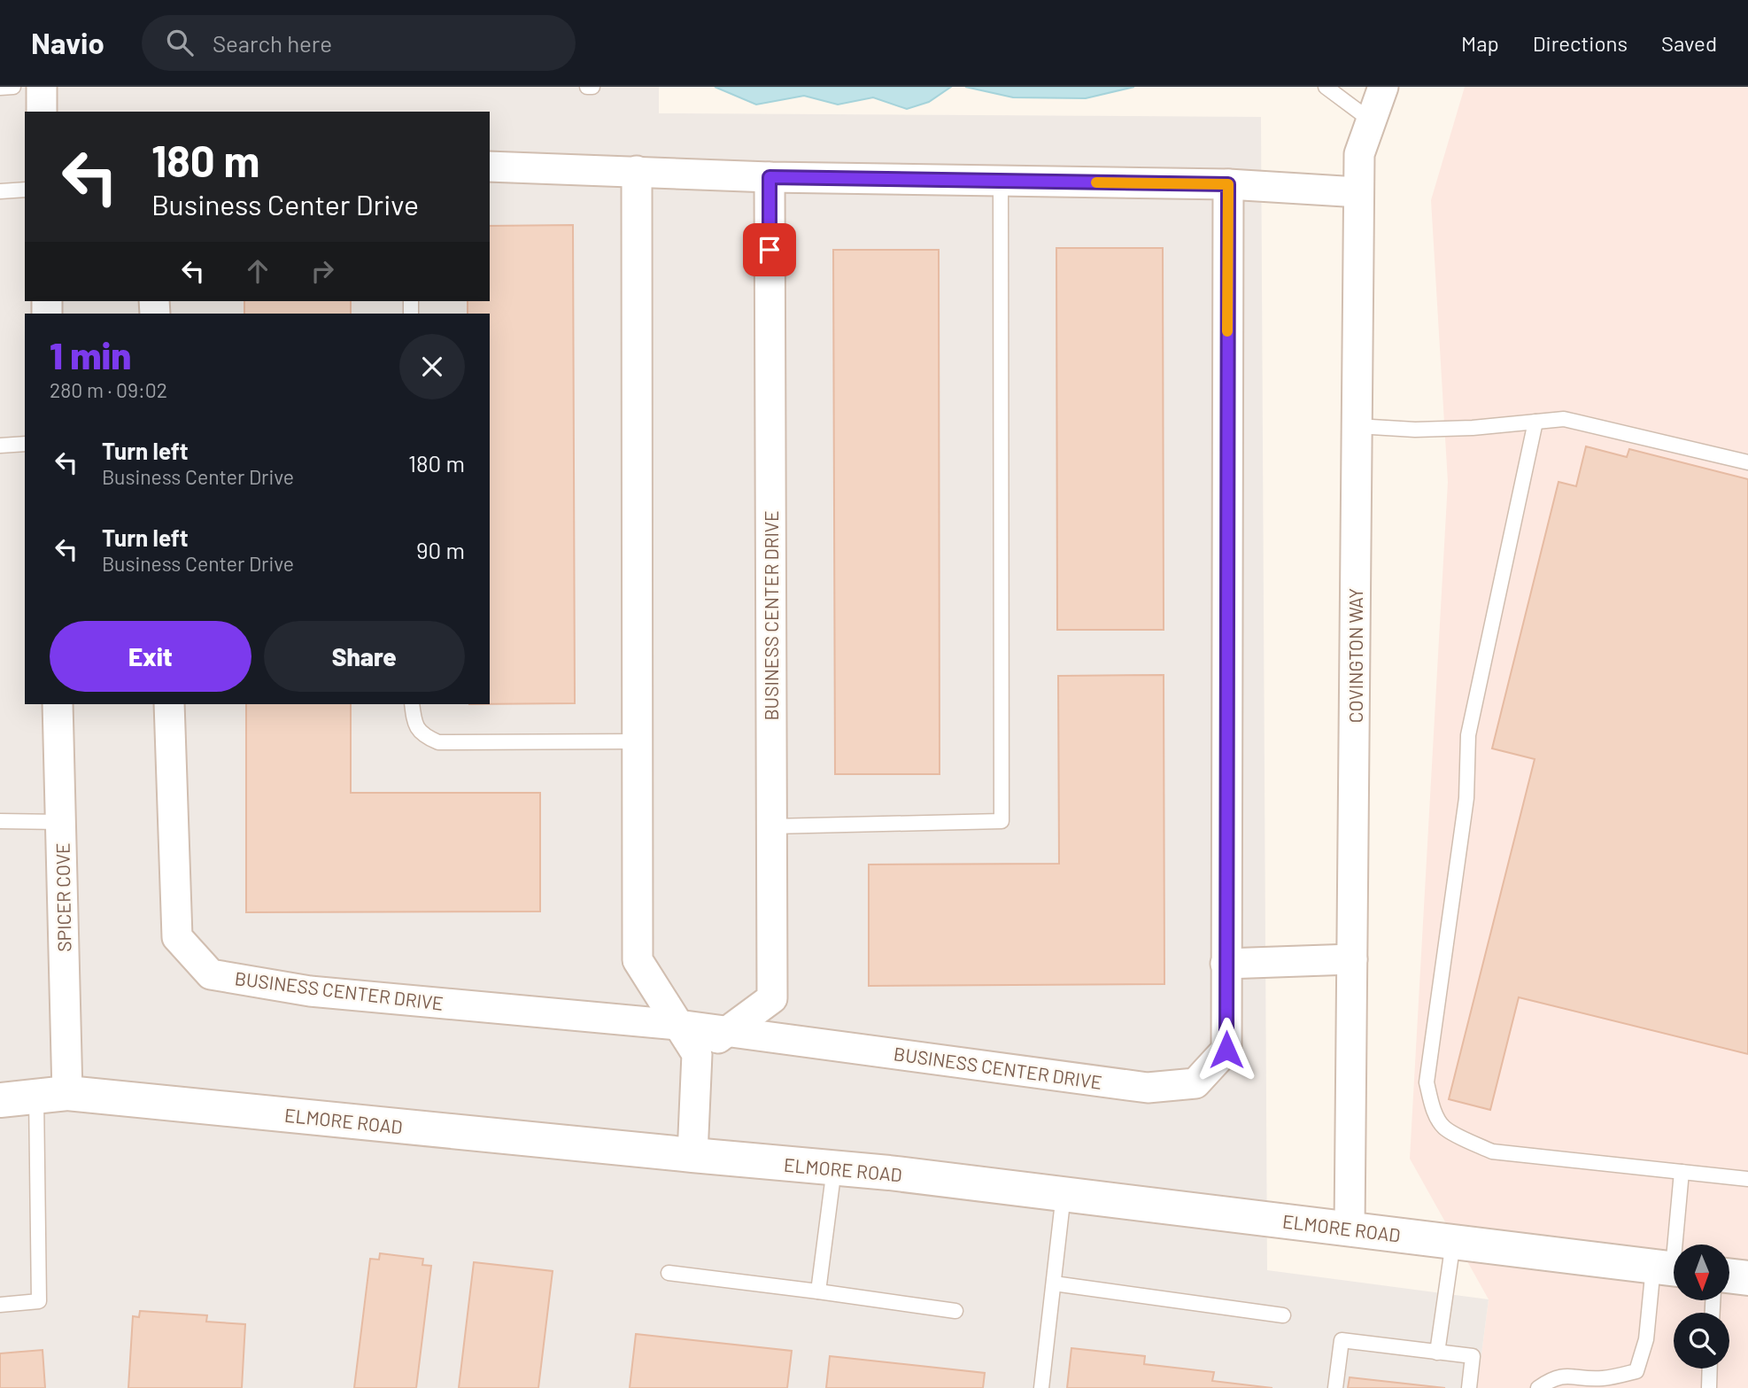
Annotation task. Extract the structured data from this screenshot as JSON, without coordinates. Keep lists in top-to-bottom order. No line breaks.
{"streets":{"street":["BUSINESS CENTER DRIVE","COVINGTON WAY","SPICER COVE","ELMORE ROAD"]},"crossings":[["COVINGTON WAY","ELMORE ROAD"],["SPICER COVE","ELMORE ROAD"]],"north":"bottom","page":{"header":"Navio","search":"Search here","nav":["Map","Directions","Saved"],"turn":["180 m","Business Center Drive"],"heading":["1 min","280 m · 09:02"],"list":[{"name":"Turn left","note":"Business Center Drive","value":"180 m"},{"name":"Turn left","note":"Business Center Drive","value":"90 m"}],"buttons":["Exit","Share"]}}
